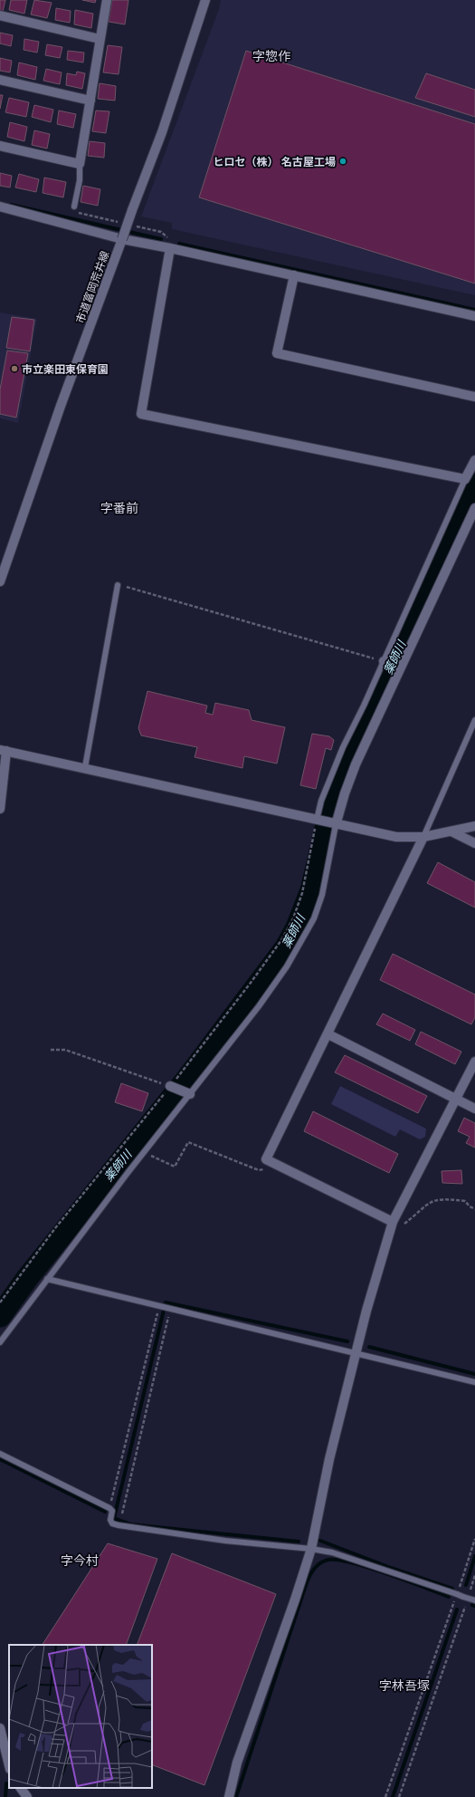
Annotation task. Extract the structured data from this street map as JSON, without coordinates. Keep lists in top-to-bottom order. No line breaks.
{"streets":{"street":["市道富岡荒井線"]},"districts":["字惣作","字番前","字今村","字林吾塚"],"water":["薬師川"],"places":["ヒロセ（株） 名古屋工場","市立楽田東保育園"]}
